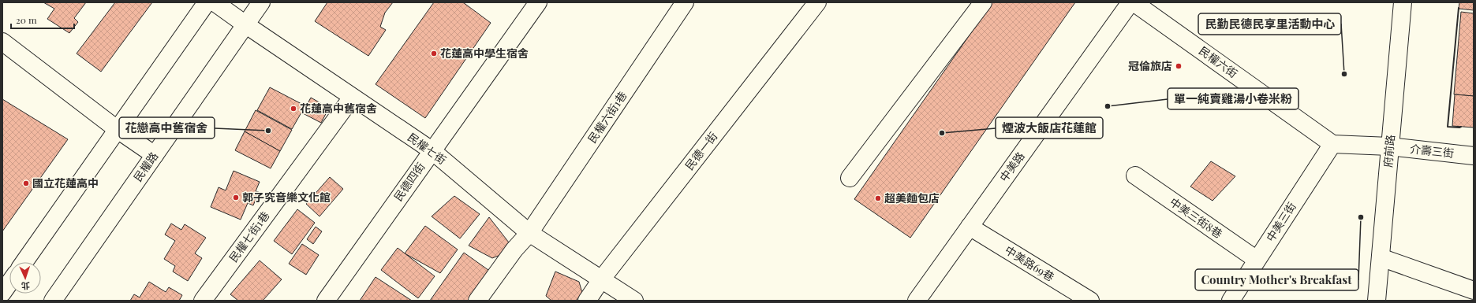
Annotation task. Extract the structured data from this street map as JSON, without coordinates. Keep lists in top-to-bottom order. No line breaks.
{"streets":{"street":["民權六街","民權六街1巷","民權七街","民德一街","府前路","介壽三街","民權路","中美路","民德四街","中美三街8巷","中美三街","民權七街1巷","中美路69巷"]},"crossings":[["民權六街","中美三街"],["民權六街1巷","民權七街"],["民權七街","民德一街"],["民權七街","民權路"],["民權七街","民德四街"],["民權七街","民權七街1巷"],["府前路","介壽三街"],["中美路","中美路69巷"],["中美三街8巷","中美三街"]],"places":["花蓮高中學生宿舍","冠倫旅店","民勤民德民享里活動中心","單一純賣雞湯小卷米粉","花蓮高中舊宿舍","花戀高中舊宿舍","煙波大飯店花蓮館","國立花蓮高中","郭子究音樂文化館","超美麵包店","Country Mother's Breakfast"],"scale_bar":"20 m","north":"bottom"}
